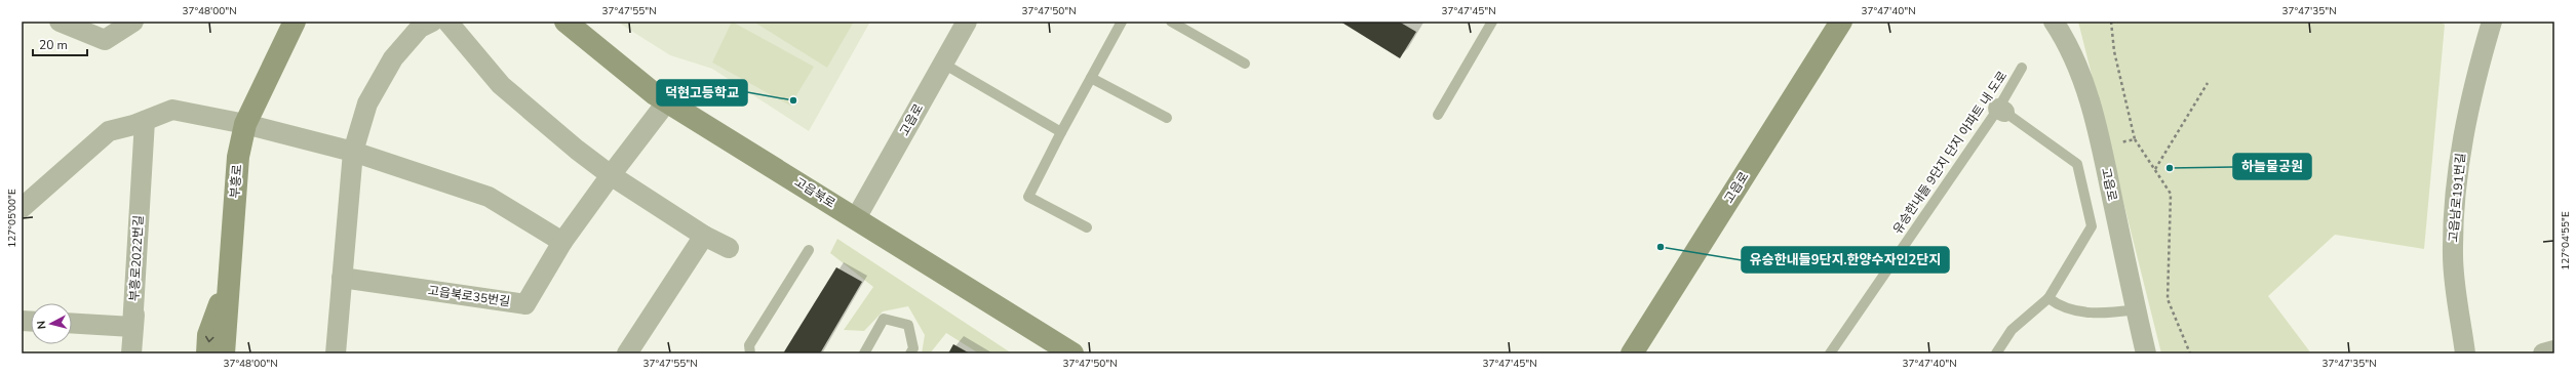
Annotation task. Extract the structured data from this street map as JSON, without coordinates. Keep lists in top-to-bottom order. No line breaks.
{"streets":{"street":["고읍로","부흥로","고읍북로","고읍남로191번길","부흥로2022번길","고읍북로35번길"],"lane":["유승한내들 9단지 단지 아파트 내 도로"]},"crossings":[["고읍로","고읍북로"],["고읍북로","고읍북로35번길"]],"places":["덕현고등학교","하늘물공원","유승한내들9단지.한양수자인2단지"],"scale_bar":"20 m","north":"left","coordinates":["37°48'00\"N","37°47'55\"N","37°47'50\"N","37°47'45\"N","37°47'40\"N","37°47'35\"N","127°05'00\"E","127°04'55\"E"]}
